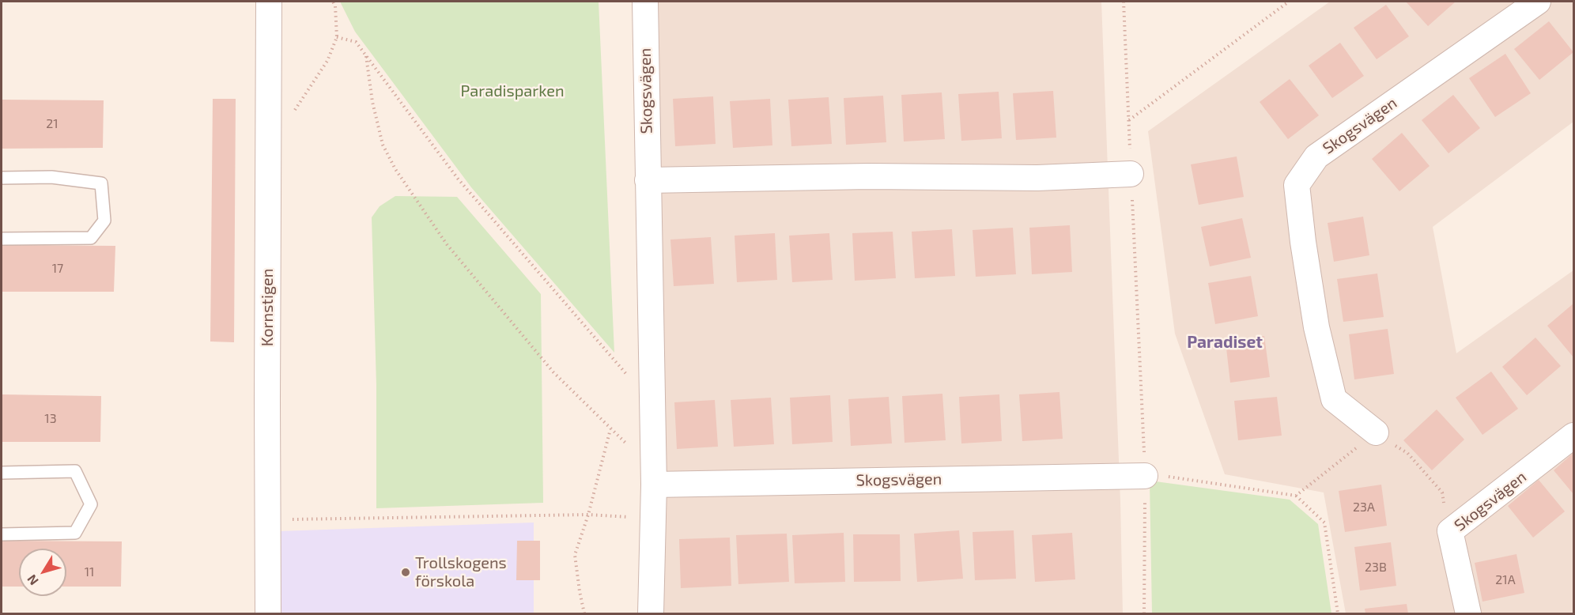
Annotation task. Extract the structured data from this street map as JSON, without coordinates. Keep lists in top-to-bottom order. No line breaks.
{"streets":{"street":["Skogsvägen","Kornstigen"]},"districts":["Paradiset"],"parks":["Paradisparken"],"places":["Trollskogens förskola"],"house_numbers":["21","17","13","23A","23B","11","21A"],"north":"bottom left"}
